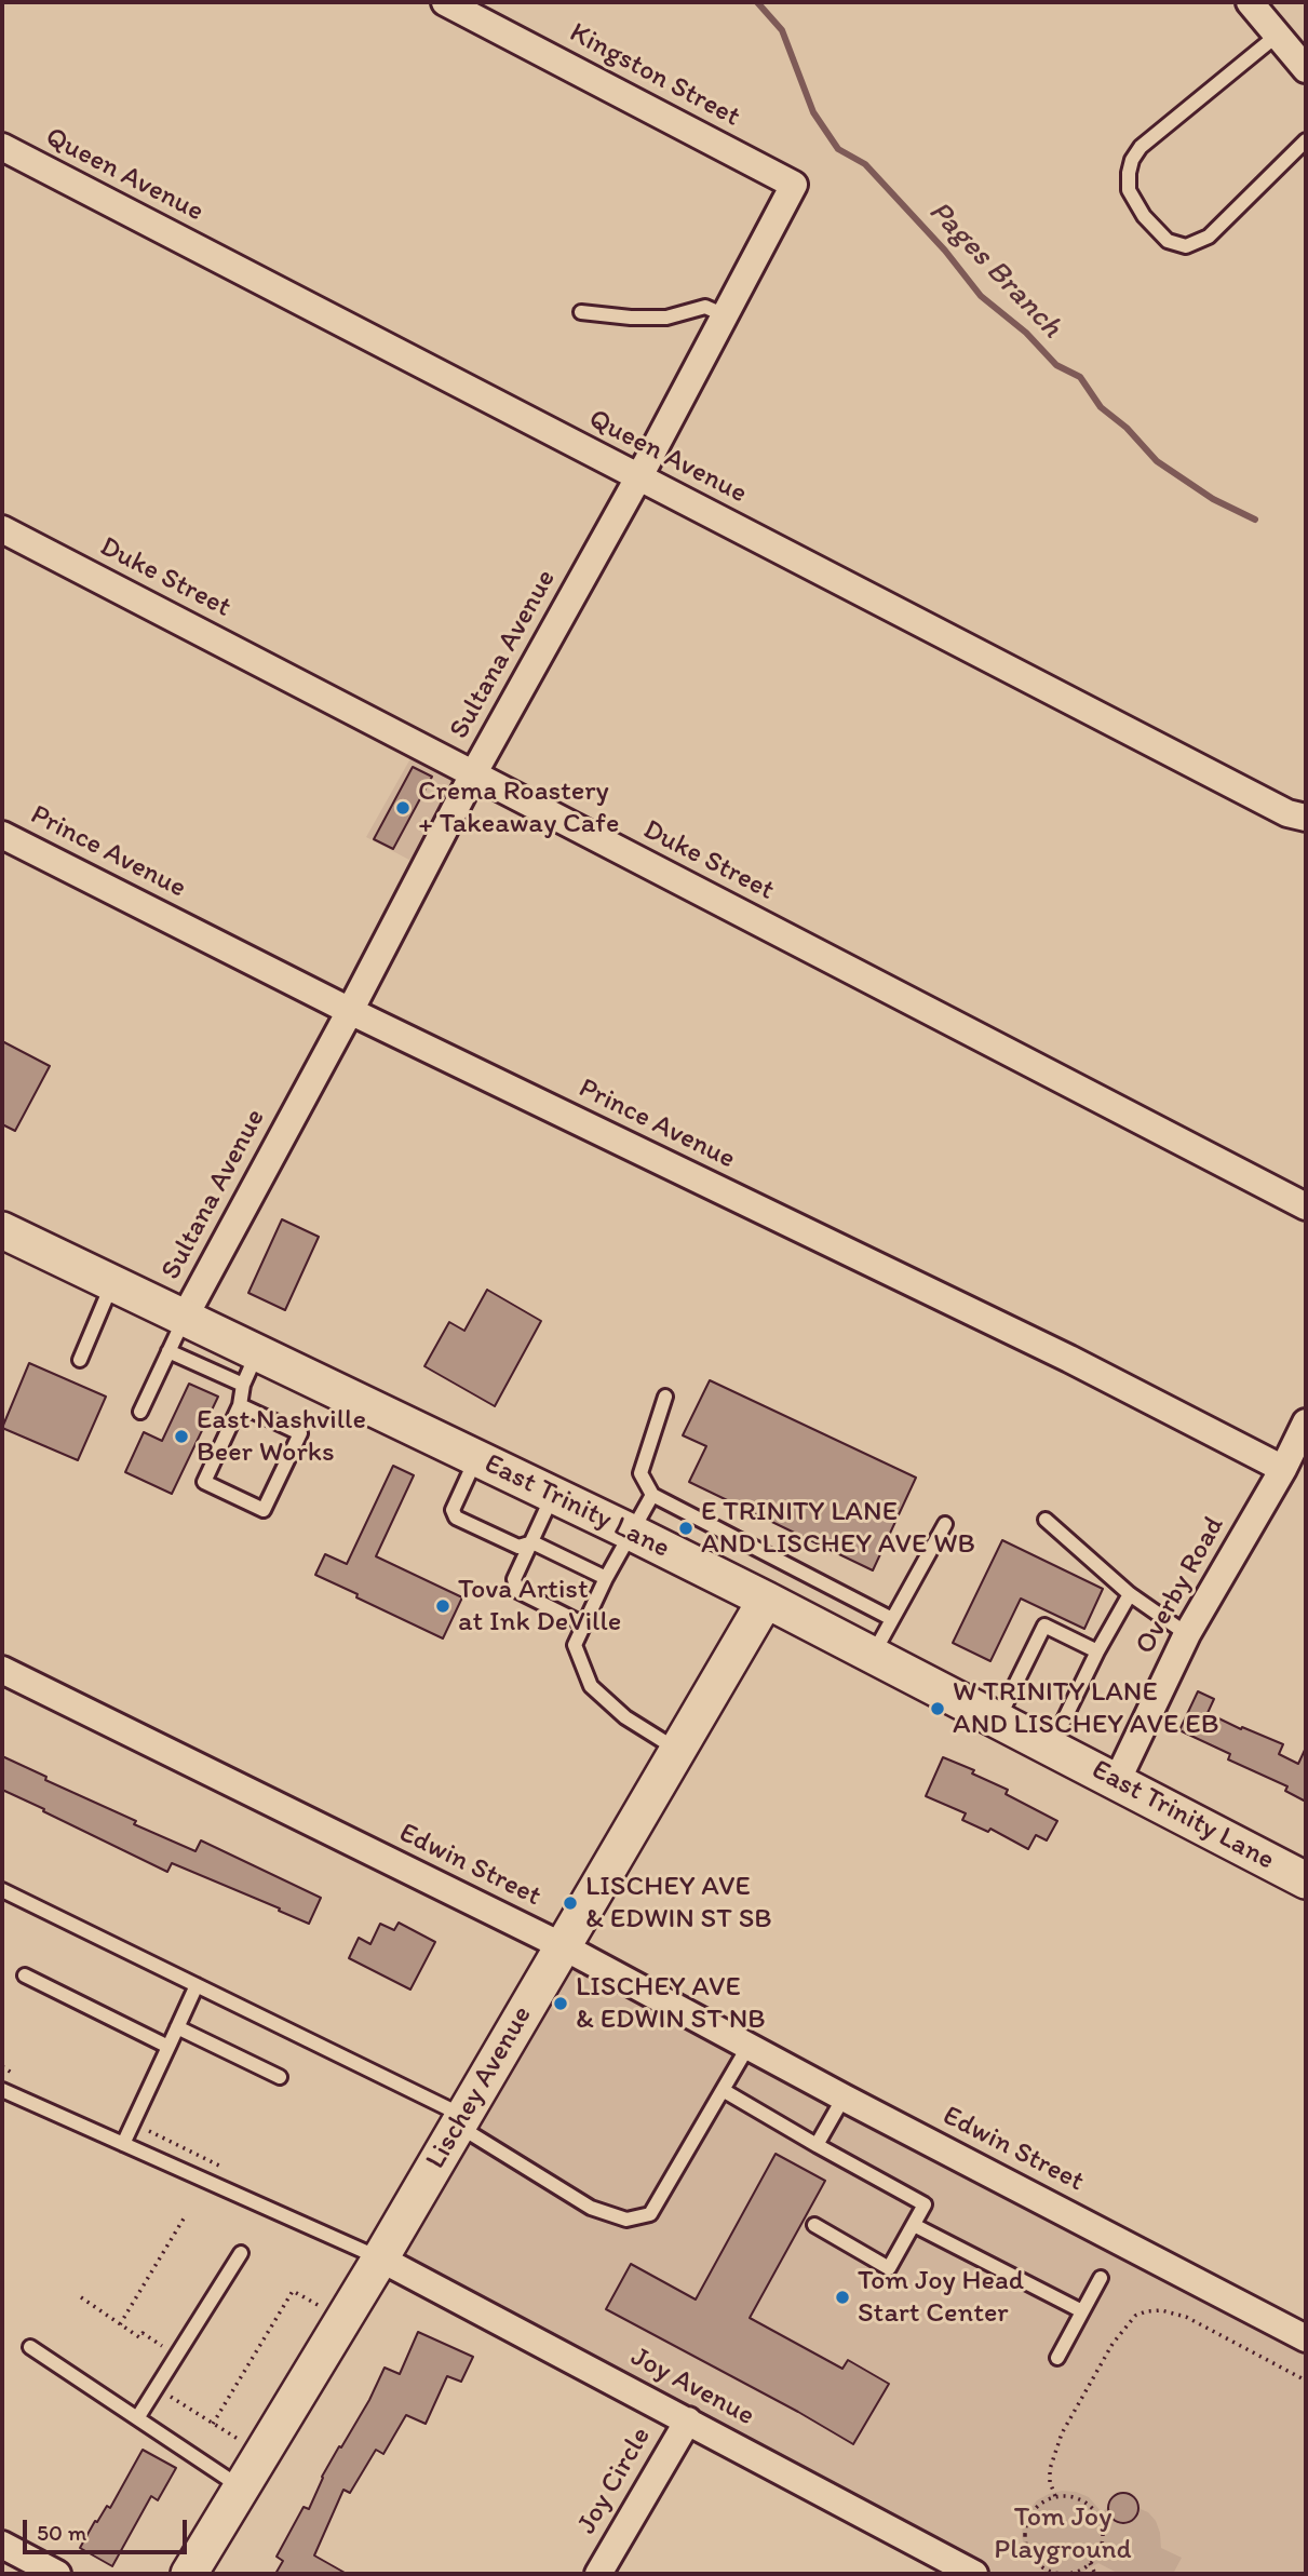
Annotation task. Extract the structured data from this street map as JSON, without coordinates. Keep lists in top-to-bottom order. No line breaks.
{"streets":{"main road":["East Trinity Lane","Lischey Avenue"],"street":["Kingston Street","Queen Avenue","Duke Street","Sultana Avenue","Prince Avenue","Overby Road","Edwin Street","Joy Avenue","Joy Circle"]},"crossings":[["Kingston Street","Sultana Avenue"],["Queen Avenue","Sultana Avenue"],["Duke Street","Sultana Avenue"],["Sultana Avenue","Prince Avenue"],["Sultana Avenue","East Trinity Lane"],["Prince Avenue","Overby Road"],["East Trinity Lane","Overby Road"],["East Trinity Lane","Lischey Avenue"],["Edwin Street","Lischey Avenue"],["Lischey Avenue","Joy Avenue"],["Joy Avenue","Joy Circle"]],"water":["Pages Branch"],"parks":["Tom Joy Playground"],"places":["Crema Roastery + Takeaway Cafe","East Nashville Beer Works","E TRINITY LANE AND LISCHEY AVE WB","Tova Artist at Ink DeVille","W TRINITY LANE AND LISCHEY AVE EB","LISCHEY AVE & EDWIN ST SB","LISCHEY AVE & EDWIN ST NB","Tom Joy Head Start Center"],"scale_bar":"50 m"}
